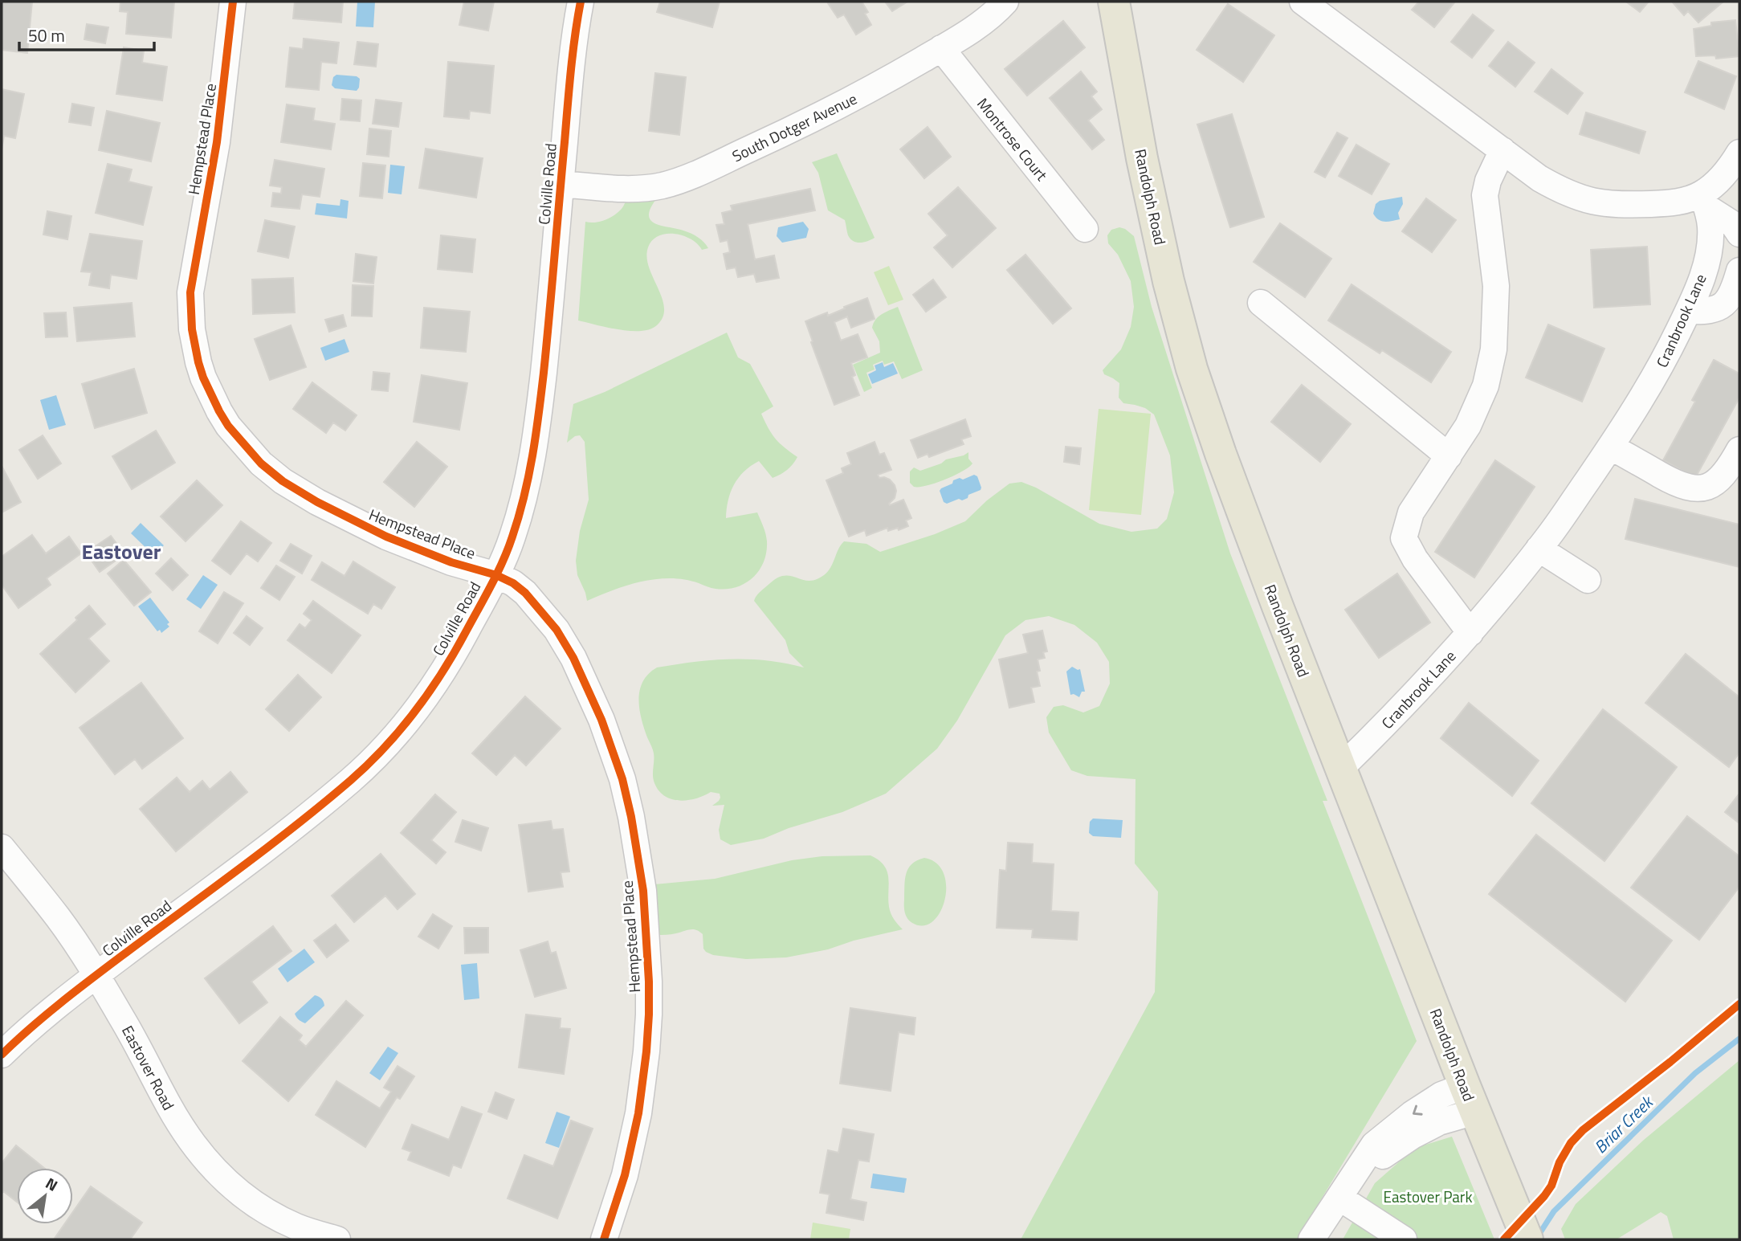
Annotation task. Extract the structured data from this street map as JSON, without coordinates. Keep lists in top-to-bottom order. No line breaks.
{"streets":{"main road":["Randolph Road"],"street":["South Dotger Avenue","Hempstead Place","Montrose Court","Colville Road","Cranbrook Lane","Eastover Road"]},"crossings":[["South Dotger Avenue","Montrose Court"],["South Dotger Avenue","Colville Road"],["Hempstead Place","Colville Road"],["Colville Road","Eastover Road"],["Randolph Road","Cranbrook Lane"]],"districts":["Eastover"],"water":["Briar Creek"],"parks":["Eastover Park"],"scale_bar":"50 m","north":"top right"}
